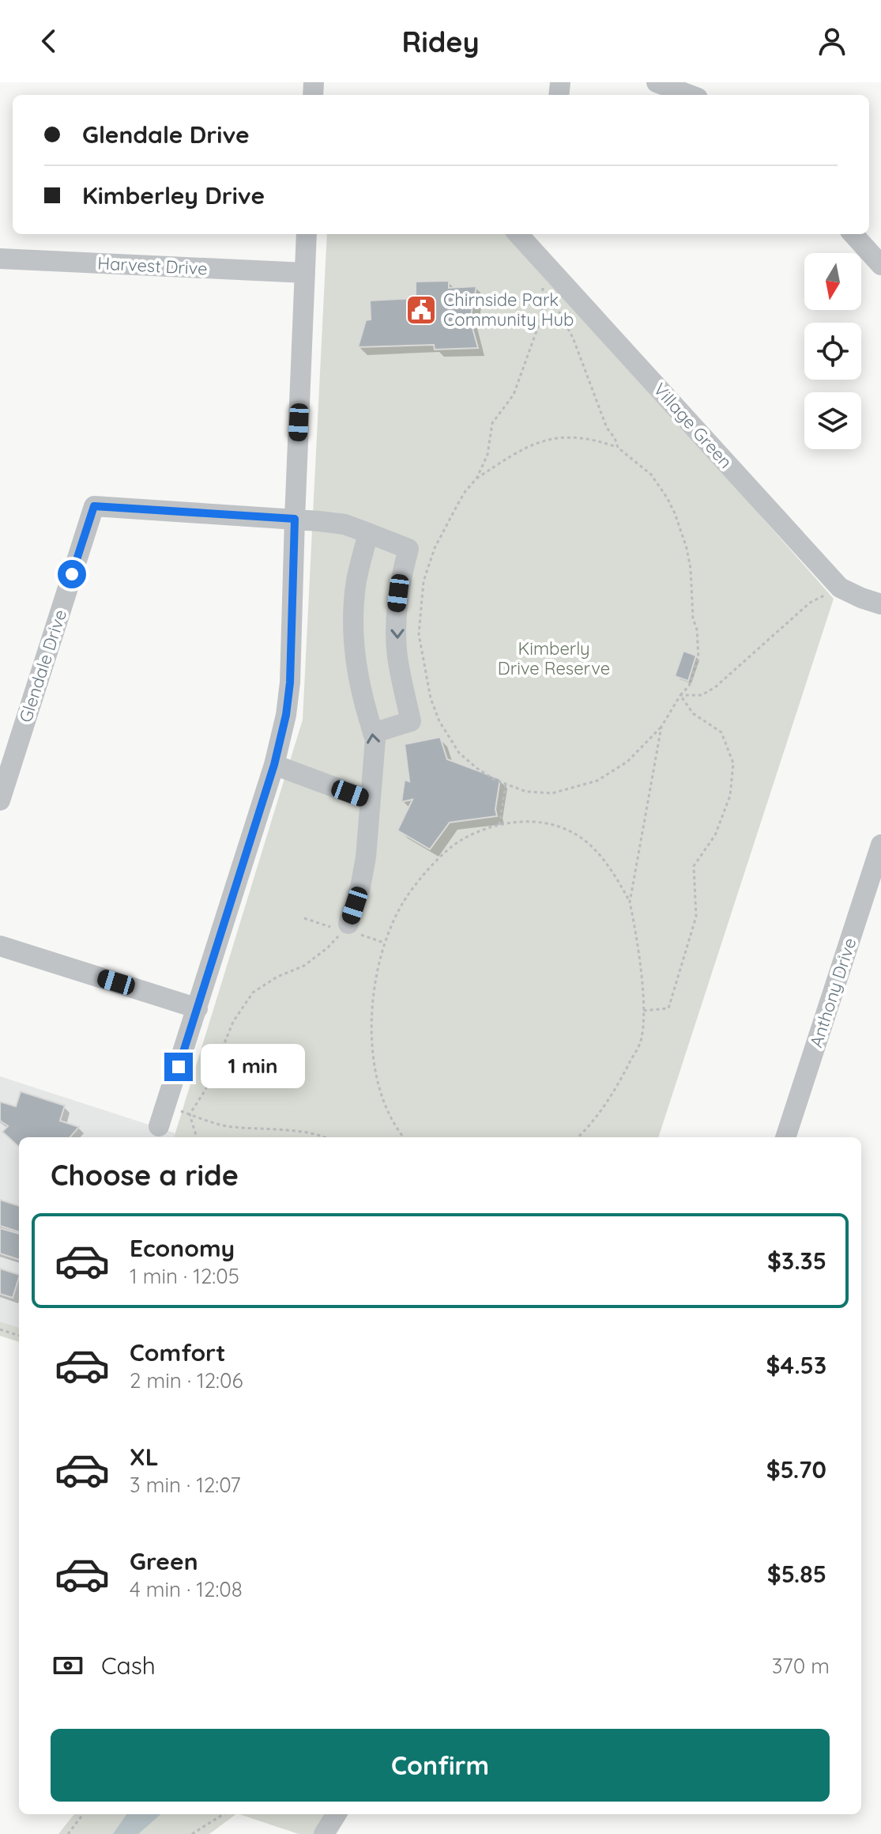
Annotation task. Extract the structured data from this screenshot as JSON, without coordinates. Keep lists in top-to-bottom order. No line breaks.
{"streets":{"street":["Harvest Drive","Village Green","Glendale Drive","Anthony Drive"]},"parks":["Kimberly Drive Reserve"],"places":{"public building":["Chirnside Park Community Hub"]},"north":"bottom","page":{"header":"Ridey","banner":["Glendale Drive","Kimberley Drive"],"bubble":"1 min","heading":"Choose a ride","list":[{"name":"Economy","note":"1 min · 12:05","value":"$3.35"},{"name":"Comfort","note":"2 min · 12:06","value":"$4.53"},{"name":"XL","note":"3 min · 12:07","value":"$5.70"},{"name":"Green","note":"4 min · 12:08","value":"$5.85"}],"pay":["Cash","370 m"],"buttons":"Confirm"}}
